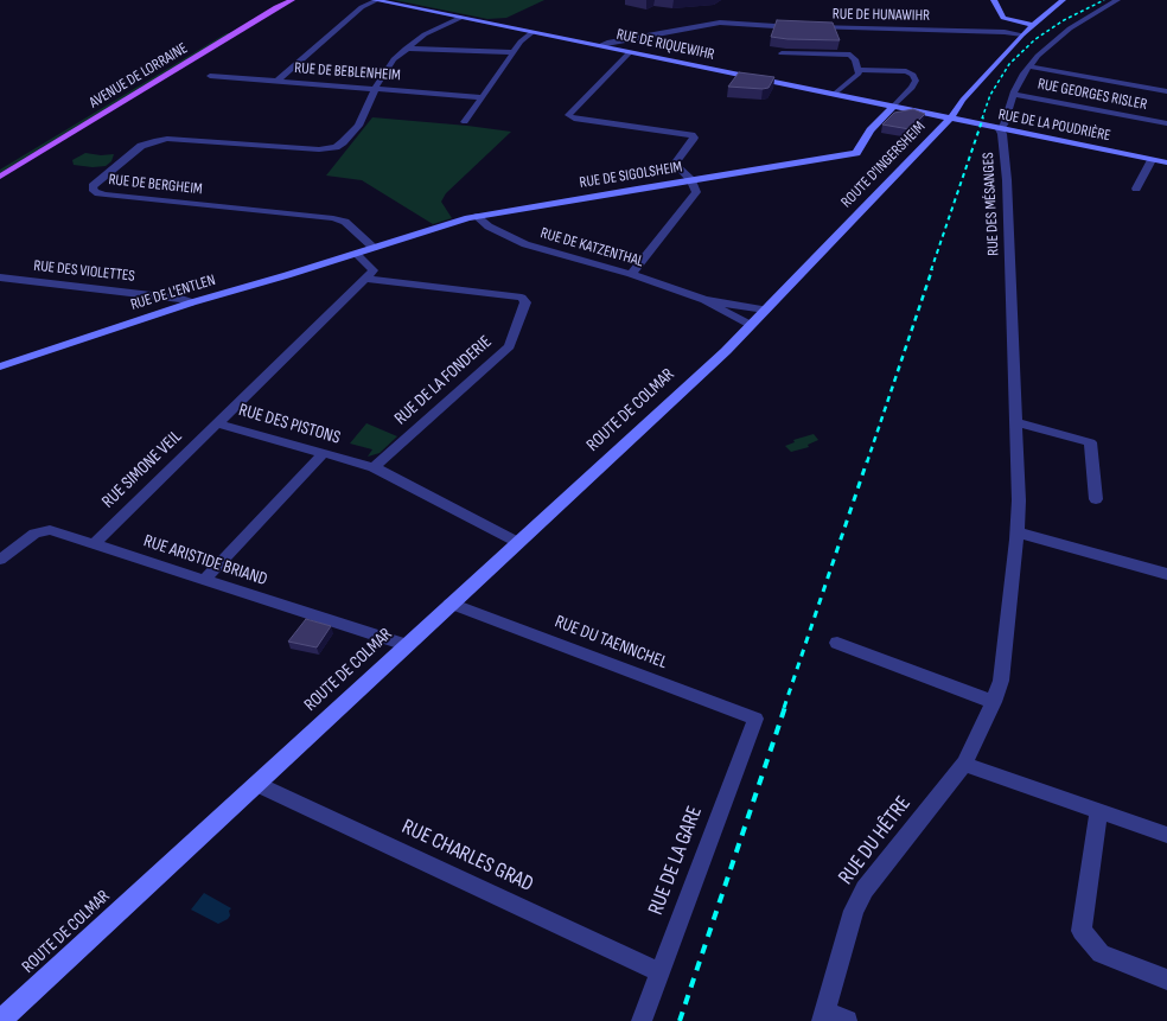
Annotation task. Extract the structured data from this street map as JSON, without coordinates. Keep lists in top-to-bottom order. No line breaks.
{"streets":{"main road":["AVENUE DE LORRAINE"],"street":["RUE DE HUNAWIHR","RUE DE RIQUEWIHR","RUE DE BEBLENHEIM","RUE GEORGES RISLER","RUE DE LA POUDRIÈRE","ROUTE D'INGERSHEIM","RUE DE SIGOLSHEIM","RUE DE BERGHEIM","RUE DES MÉSANGES","RUE DE KATZENTHAL","RUE DES VIOLETTES","RUE DE L'ENTLEN","RUE DE LA FONDERIE","ROUTE DE COLMAR","RUE DES PISTONS","RUE SIMONE VEIL","RUE ARISTIDE BRIAND","RUE DU TAENNCHEL","RUE DU HÊTRE","RUE CHARLES GRAD","RUE DE LA GARE"]},"crossings":[["RUE DE HUNAWIHR","RUE DE RIQUEWIHR"],["RUE DE HUNAWIHR","ROUTE D'INGERSHEIM"],["RUE DE RIQUEWIHR","RUE DE LA POUDRIÈRE"],["RUE DE RIQUEWIHR","ROUTE D'INGERSHEIM"],["RUE DE RIQUEWIHR","RUE DE SIGOLSHEIM"],["RUE DE BEBLENHEIM","RUE DE BERGHEIM"],["RUE GEORGES RISLER","RUE DES MÉSANGES"],["RUE DE LA POUDRIÈRE","ROUTE D'INGERSHEIM"],["RUE DE LA POUDRIÈRE","RUE DES MÉSANGES"],["ROUTE D'INGERSHEIM","RUE DE KATZENTHAL"],["ROUTE D'INGERSHEIM","ROUTE DE COLMAR"],["RUE DE SIGOLSHEIM","RUE DE BERGHEIM"],["RUE DE SIGOLSHEIM","RUE DE KATZENTHAL"],["RUE DE SIGOLSHEIM","RUE DE L'ENTLEN"],["RUE DES MÉSANGES","RUE DU HÊTRE"],["RUE DES VIOLETTES","RUE DE L'ENTLEN"],["RUE DE LA FONDERIE","RUE DES PISTONS"],["ROUTE DE COLMAR","RUE ARISTIDE BRIAND"],["ROUTE DE COLMAR","RUE DU TAENNCHEL"],["ROUTE DE COLMAR","RUE CHARLES GRAD"],["RUE DES PISTONS","RUE SIMONE VEIL"],["RUE SIMONE VEIL","RUE ARISTIDE BRIAND"],["RUE DU TAENNCHEL","RUE DE LA GARE"],["RUE CHARLES GRAD","RUE DE LA GARE"]]}
